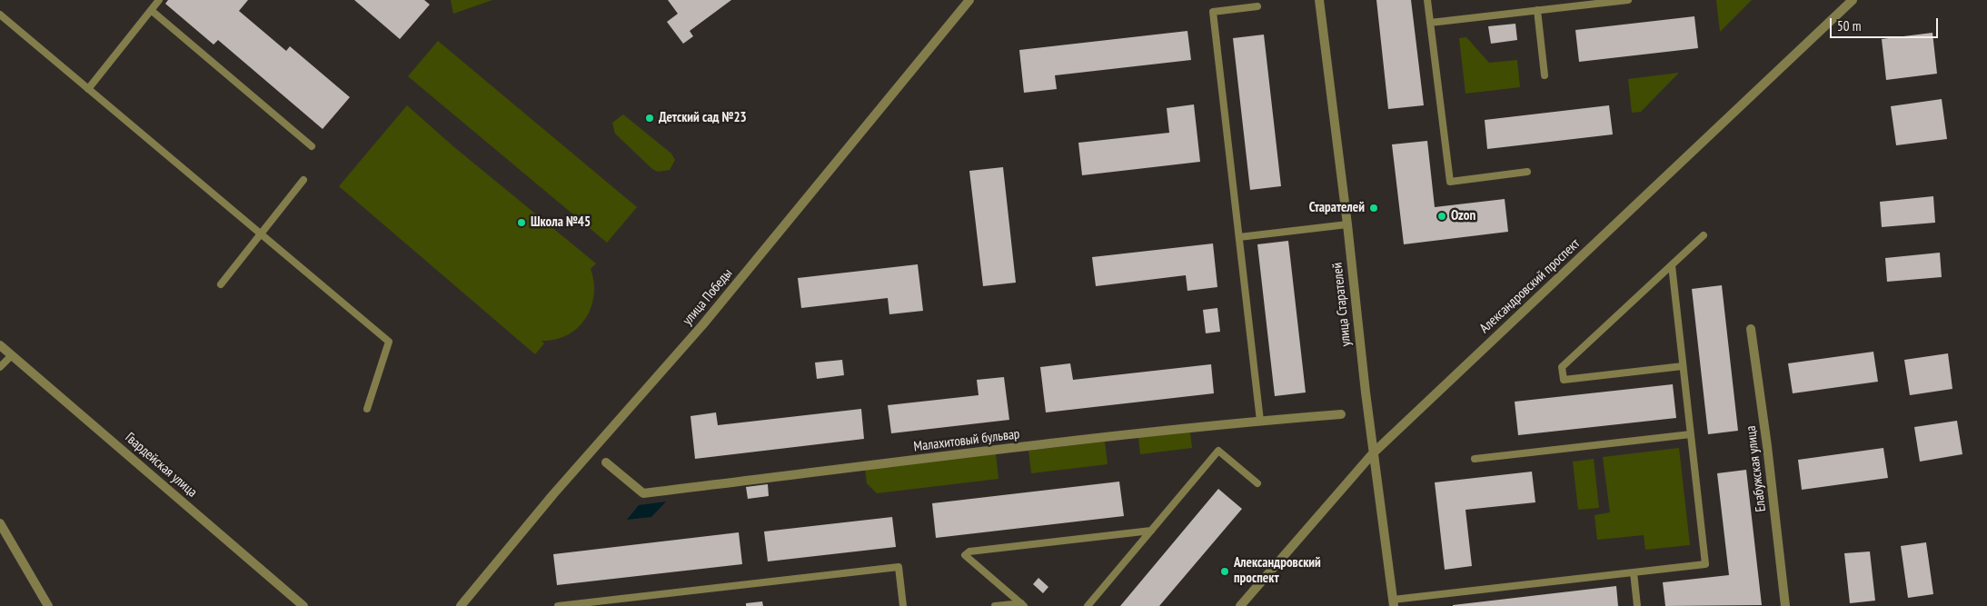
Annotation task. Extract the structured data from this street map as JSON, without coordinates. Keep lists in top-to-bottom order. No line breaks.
{"streets":{"street":["Александровский проспект","улица Победы","улица Старателей","Малахитовый бульвар","Гвардейская улица","Елабужская улица"]},"crossings":[["Александровский проспект","улица Старателей"]],"places":["Детский сад №23","Старателей","Ozon","Школа №45","Александровский проспект"],"scale_bar":"50 m"}
